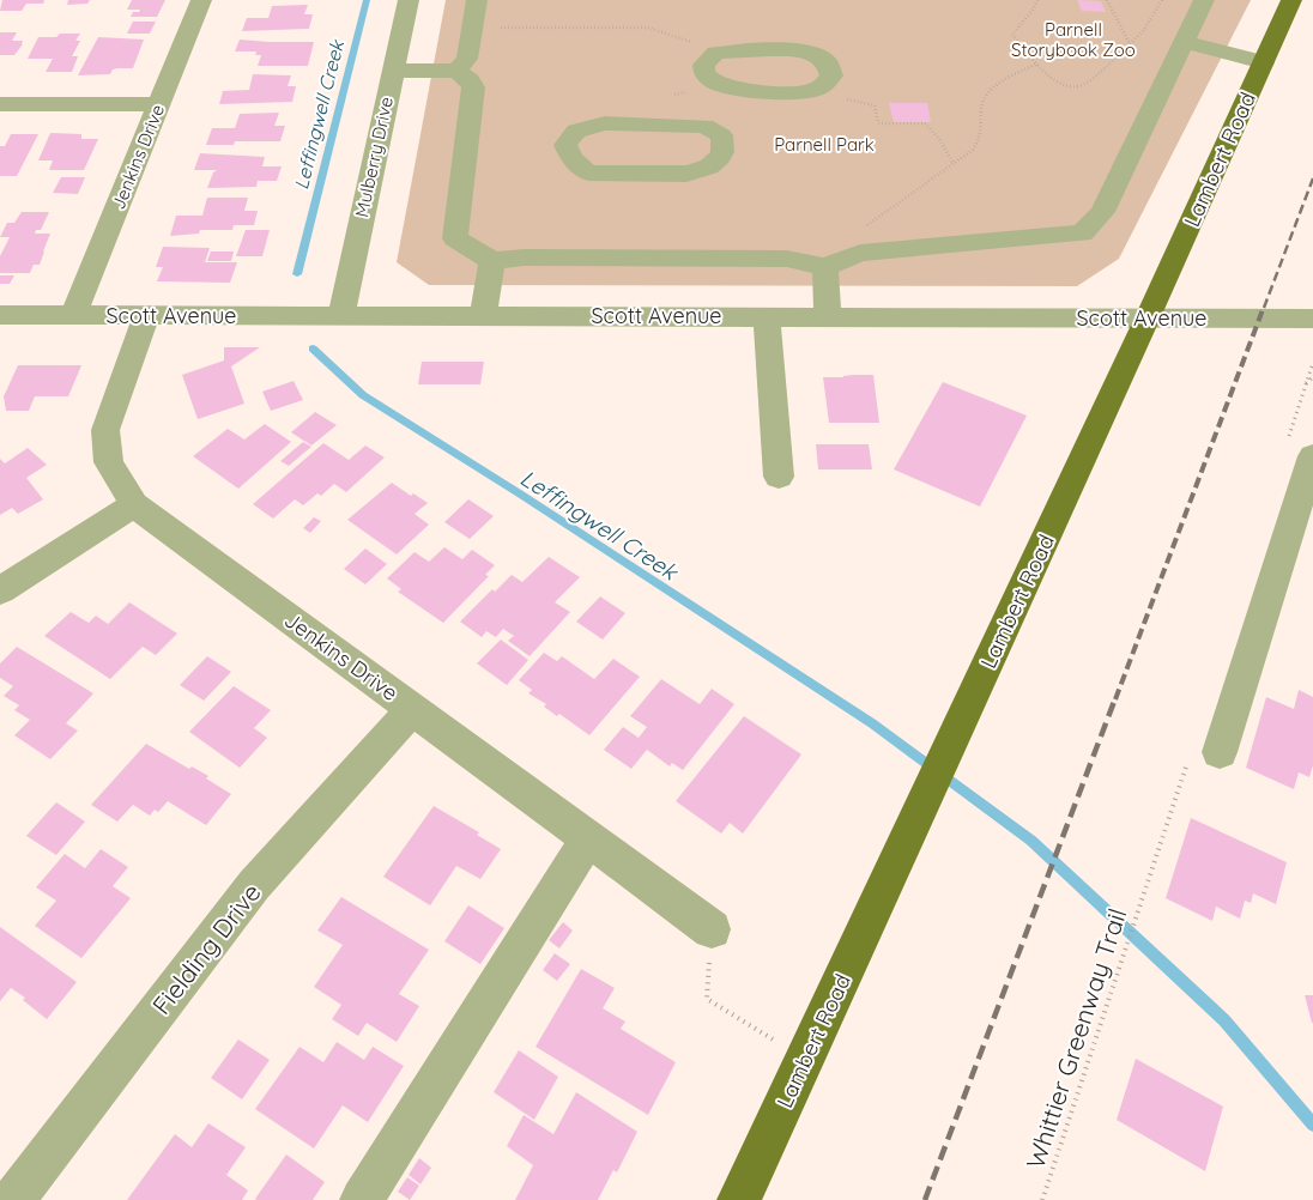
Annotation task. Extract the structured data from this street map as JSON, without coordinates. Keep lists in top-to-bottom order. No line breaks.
{"streets":{"main road":["Lambert Road"],"street":["Jenkins Drive","Mulberry Drive","Scott Avenue","Fielding Drive"],"path":["Whittier Greenway Trail"]},"crossings":[["Jenkins Drive","Scott Avenue"],["Jenkins Drive","Fielding Drive"],["Mulberry Drive","Scott Avenue"],["Lambert Road","Scott Avenue"]],"water":["Leffingwell Creek"],"parks":["Parnell Storybook Zoo","Parnell Park"]}
